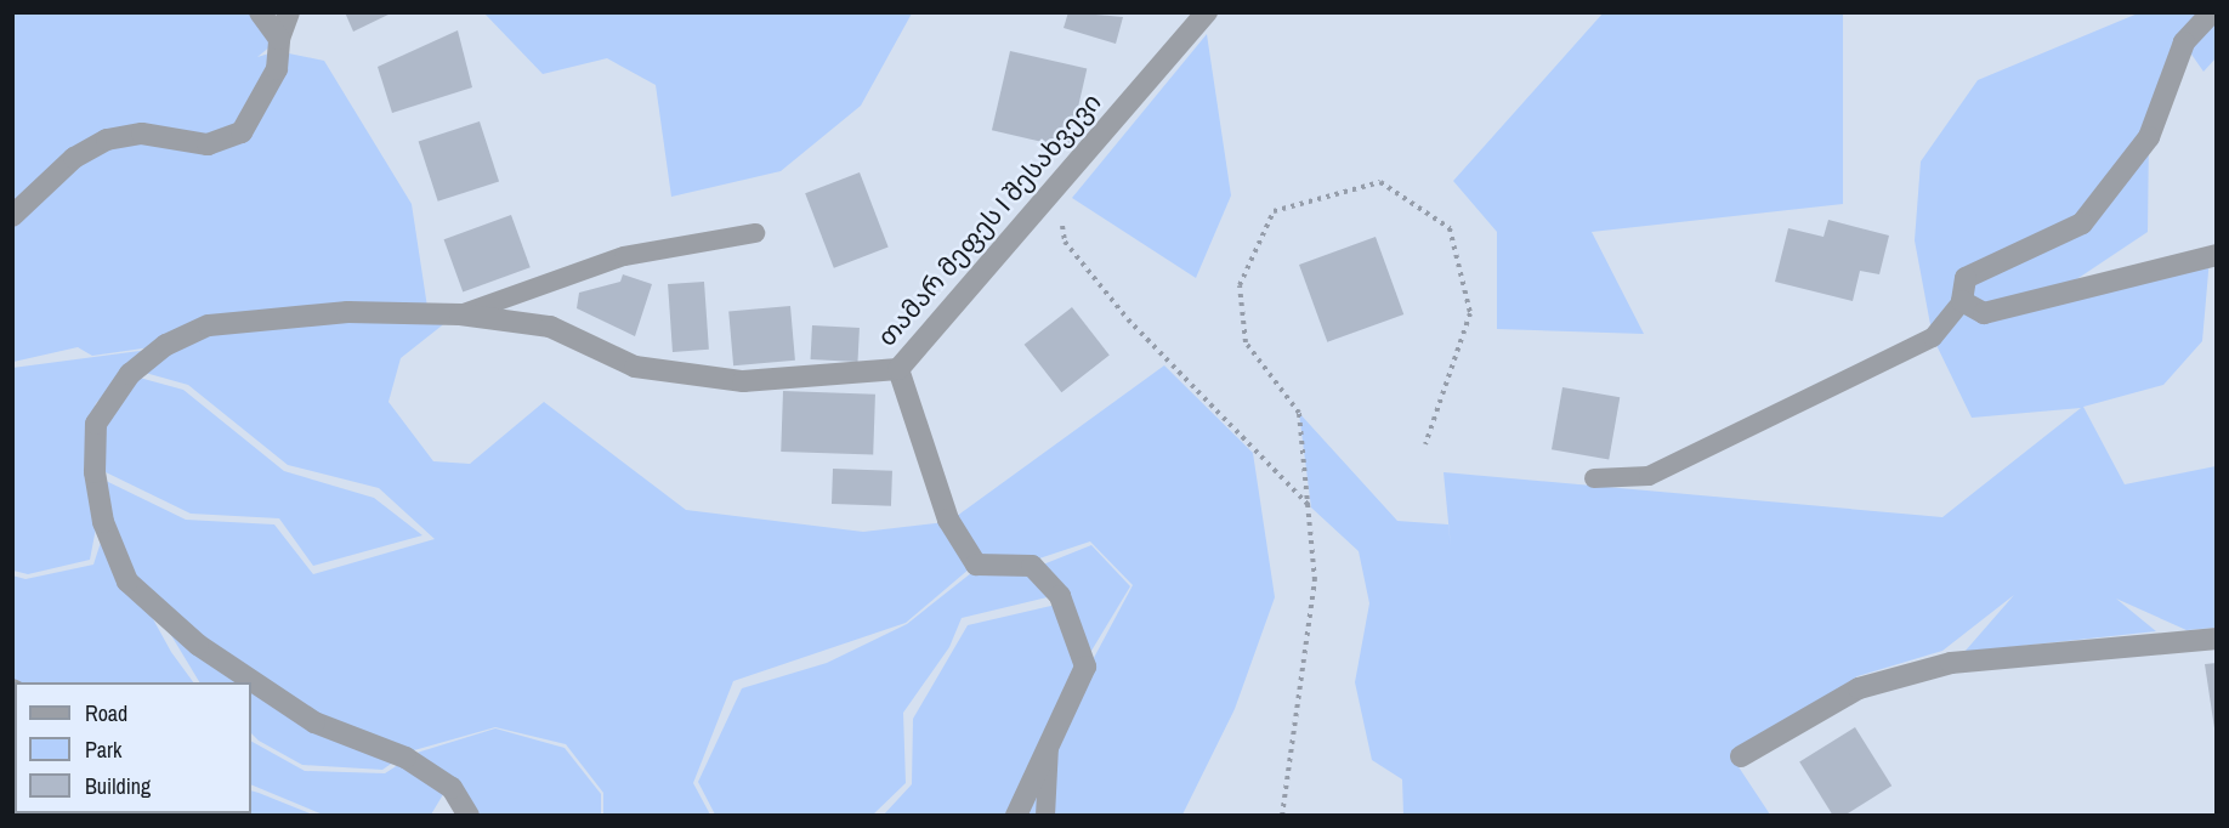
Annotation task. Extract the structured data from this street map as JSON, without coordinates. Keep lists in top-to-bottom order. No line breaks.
{"streets":{"street":["თამარ მეფეს I შესახვევი"]},"legend":["Road","Park","Building"]}
